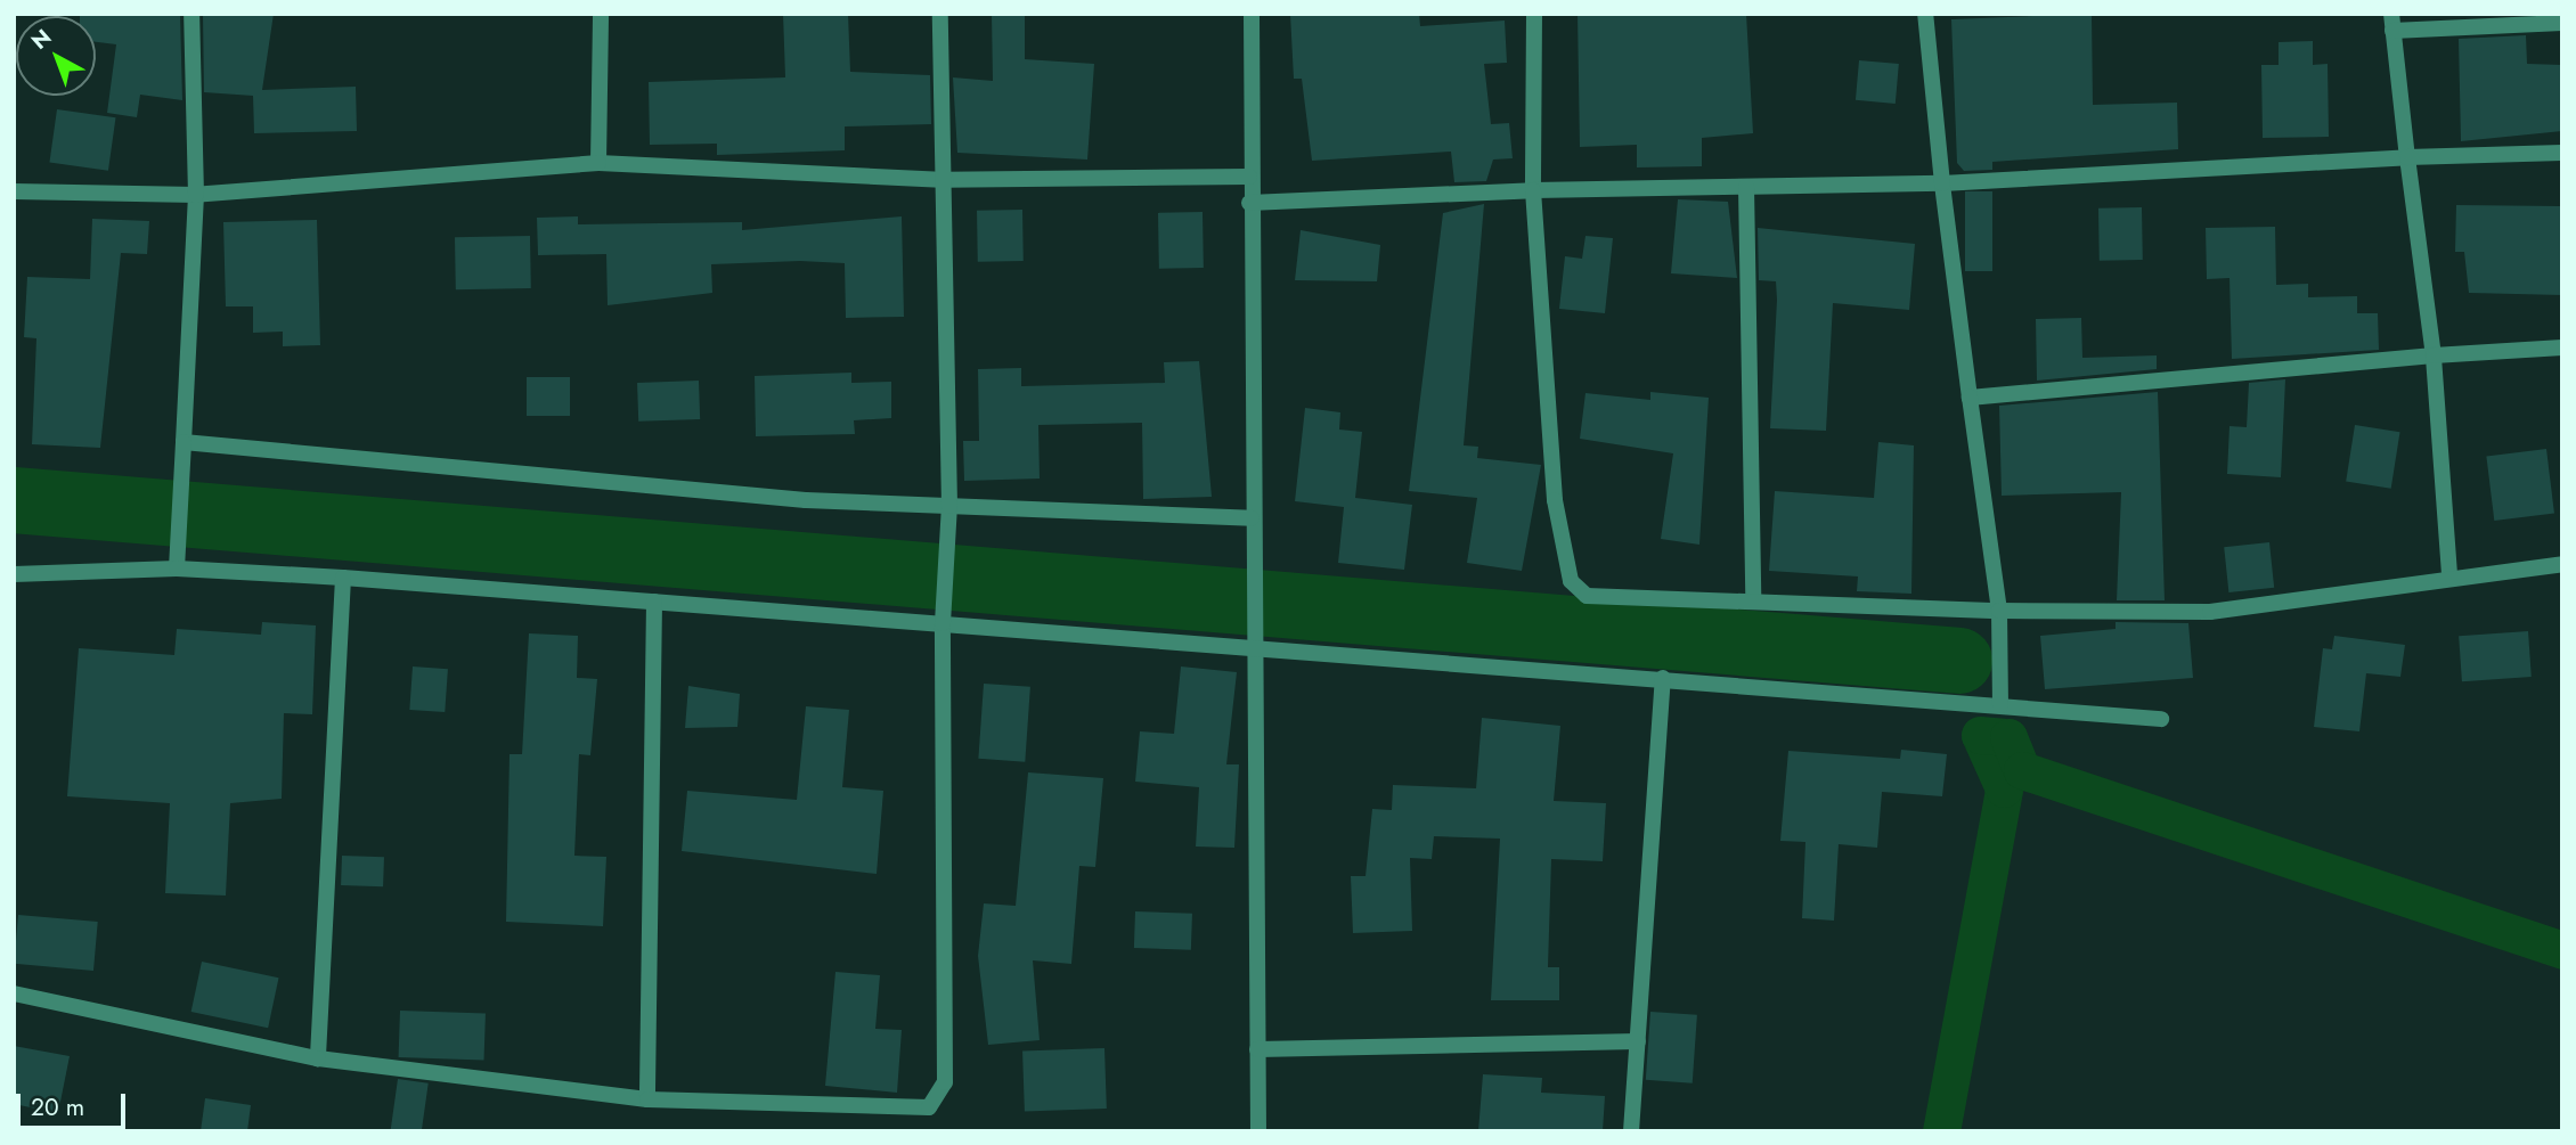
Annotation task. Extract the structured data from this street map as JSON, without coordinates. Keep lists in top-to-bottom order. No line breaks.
{"scale_bar":"20 m","north":"top left"}
